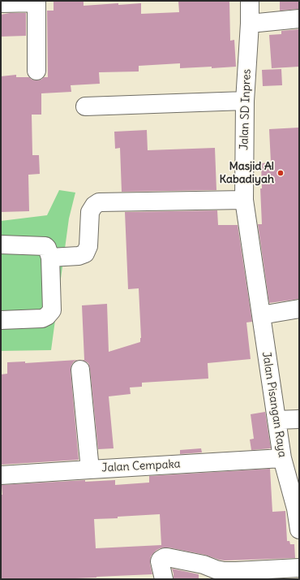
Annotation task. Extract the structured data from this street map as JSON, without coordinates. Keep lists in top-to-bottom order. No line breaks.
{"streets":{"street":["Jalan SD Inpres","Jalan Pisangan Raya","Jalan Cempaka"]},"crossings":[["Jalan SD Inpres","Jalan Pisangan Raya"],["Jalan Pisangan Raya","Jalan Cempaka"]],"places":["Masjid Al Kabadiyah"]}
